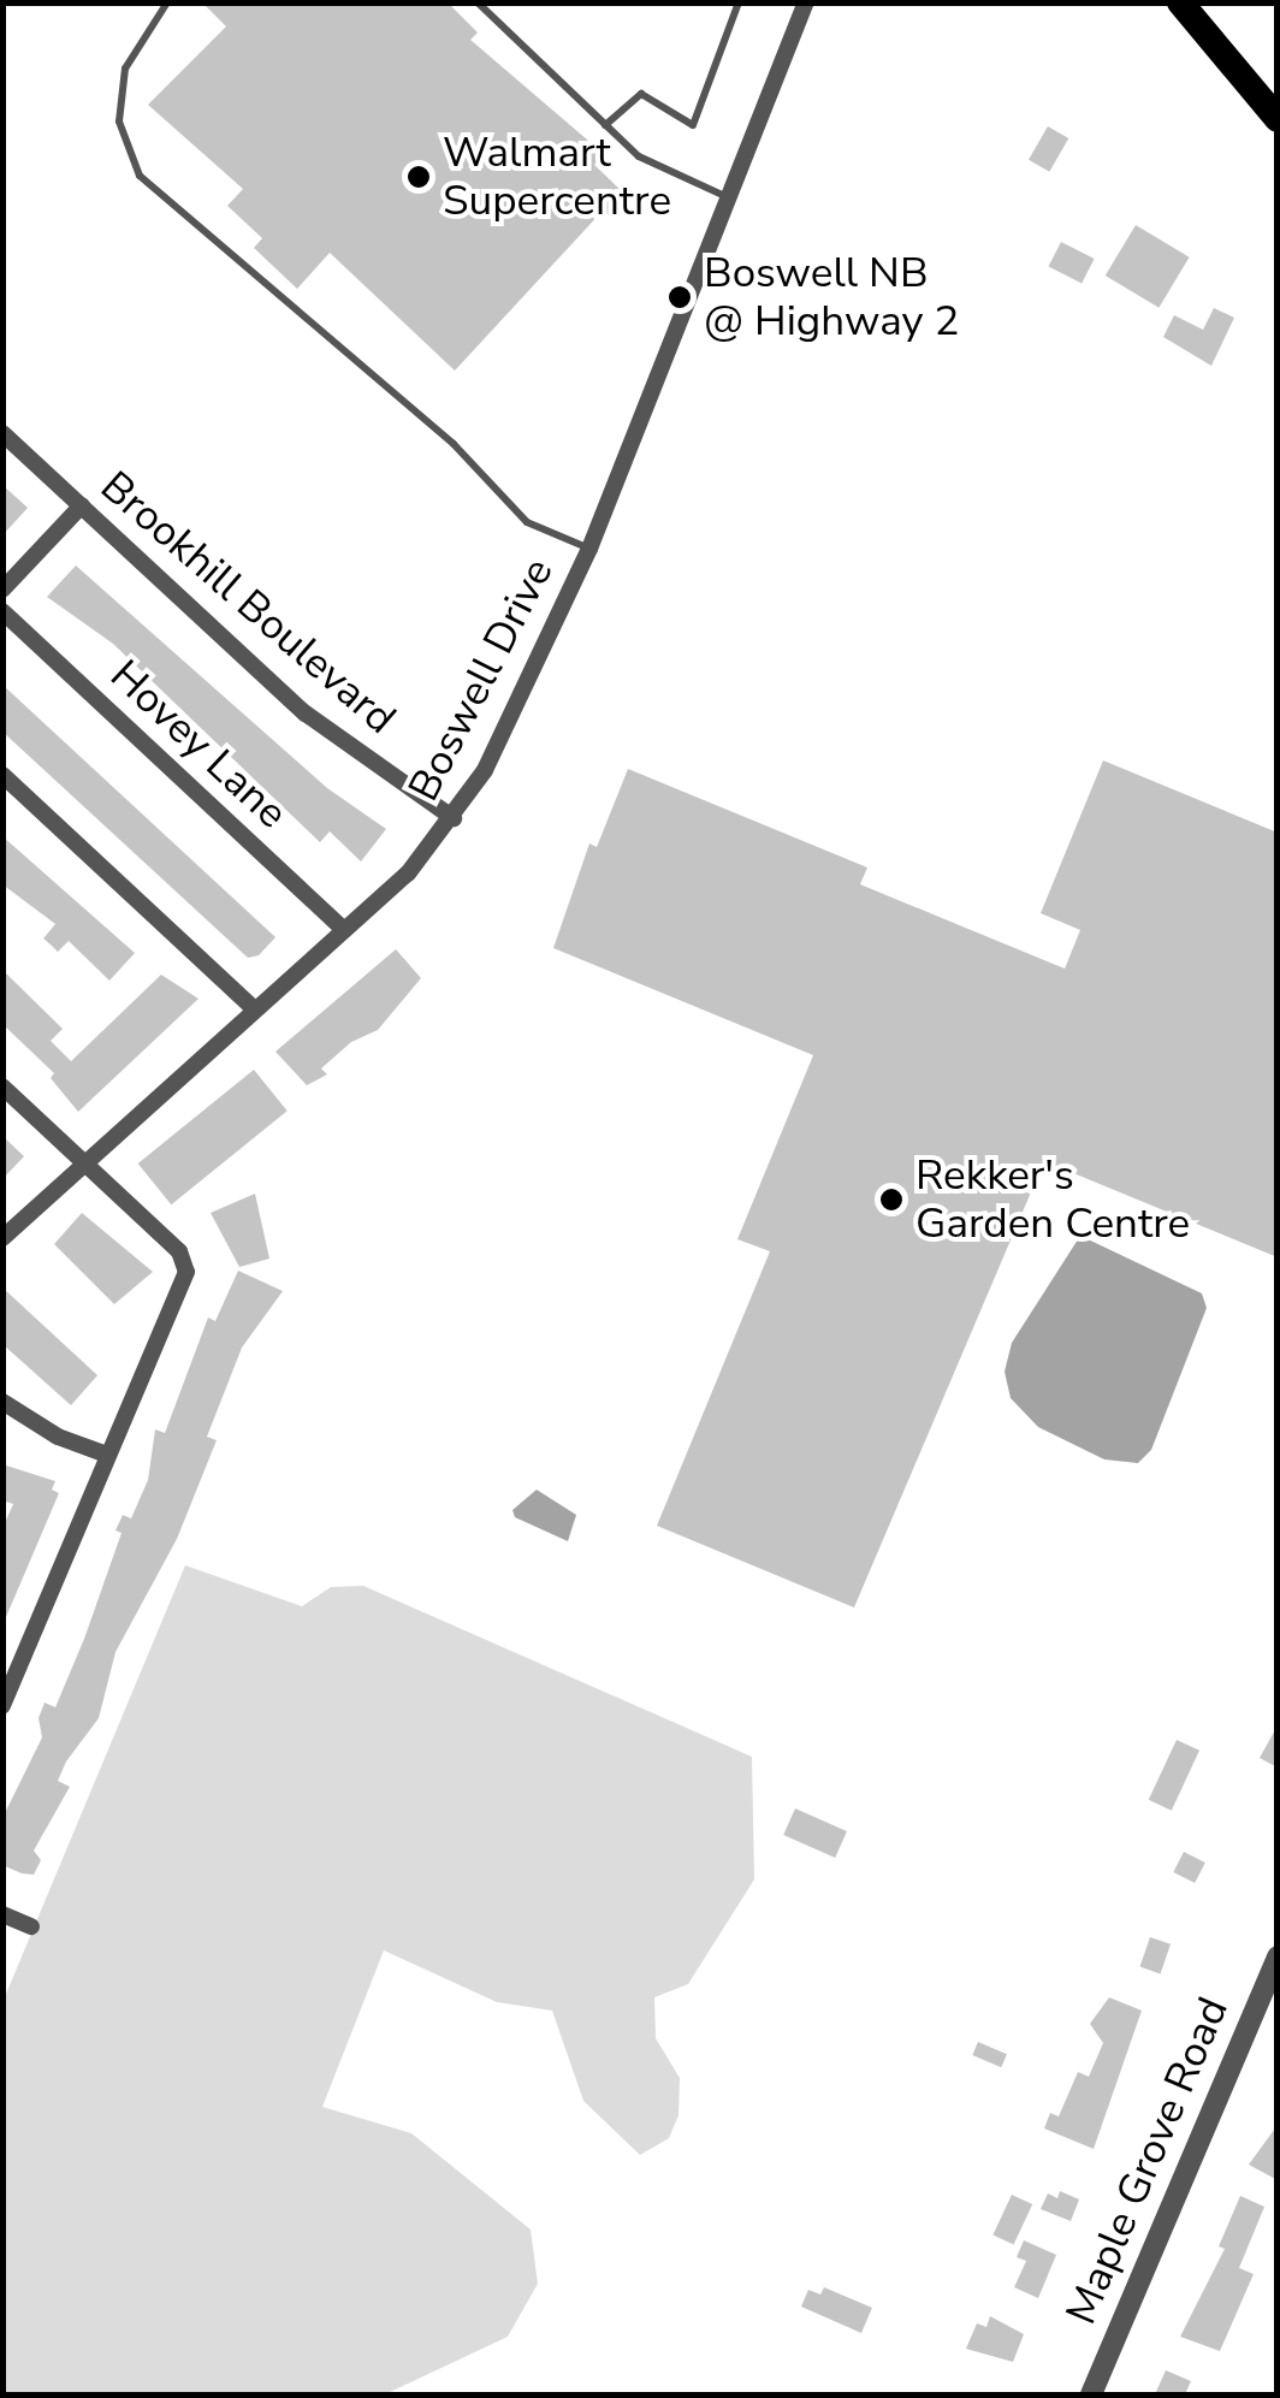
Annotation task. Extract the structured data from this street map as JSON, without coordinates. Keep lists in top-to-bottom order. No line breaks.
{"streets":{"street":["Brookhill Boulevard","Boswell Drive","Hovey Lane","Maple Grove Road"]},"crossings":[["Brookhill Boulevard","Boswell Drive"],["Boswell Drive","Hovey Lane"]],"places":["Walmart Supercentre","Boswell NB @ Highway 2","Rekker's Garden Centre"]}
